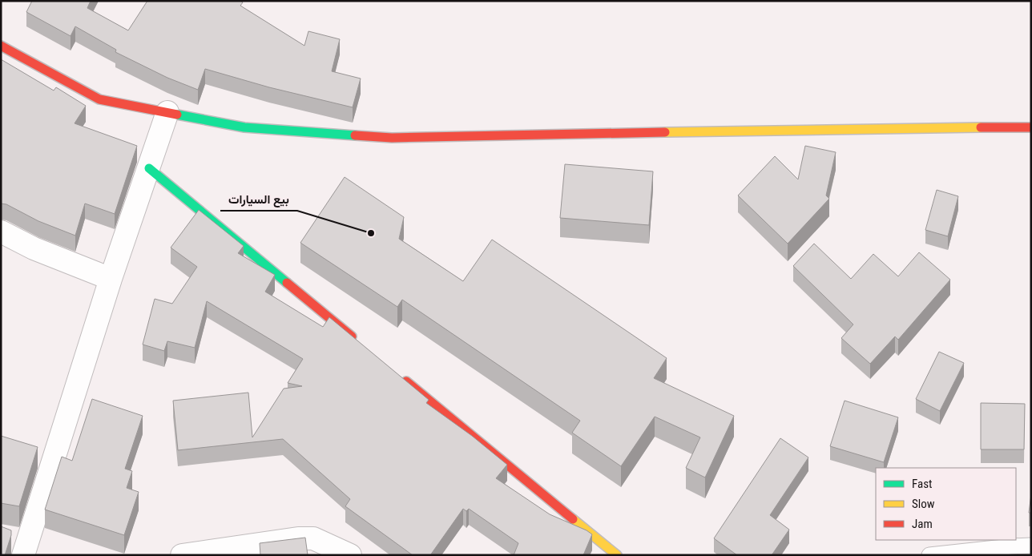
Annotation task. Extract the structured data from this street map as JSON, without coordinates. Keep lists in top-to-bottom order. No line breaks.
{"places":["بيع السيارات"],"legend":["Fast","Slow","Jam"]}
